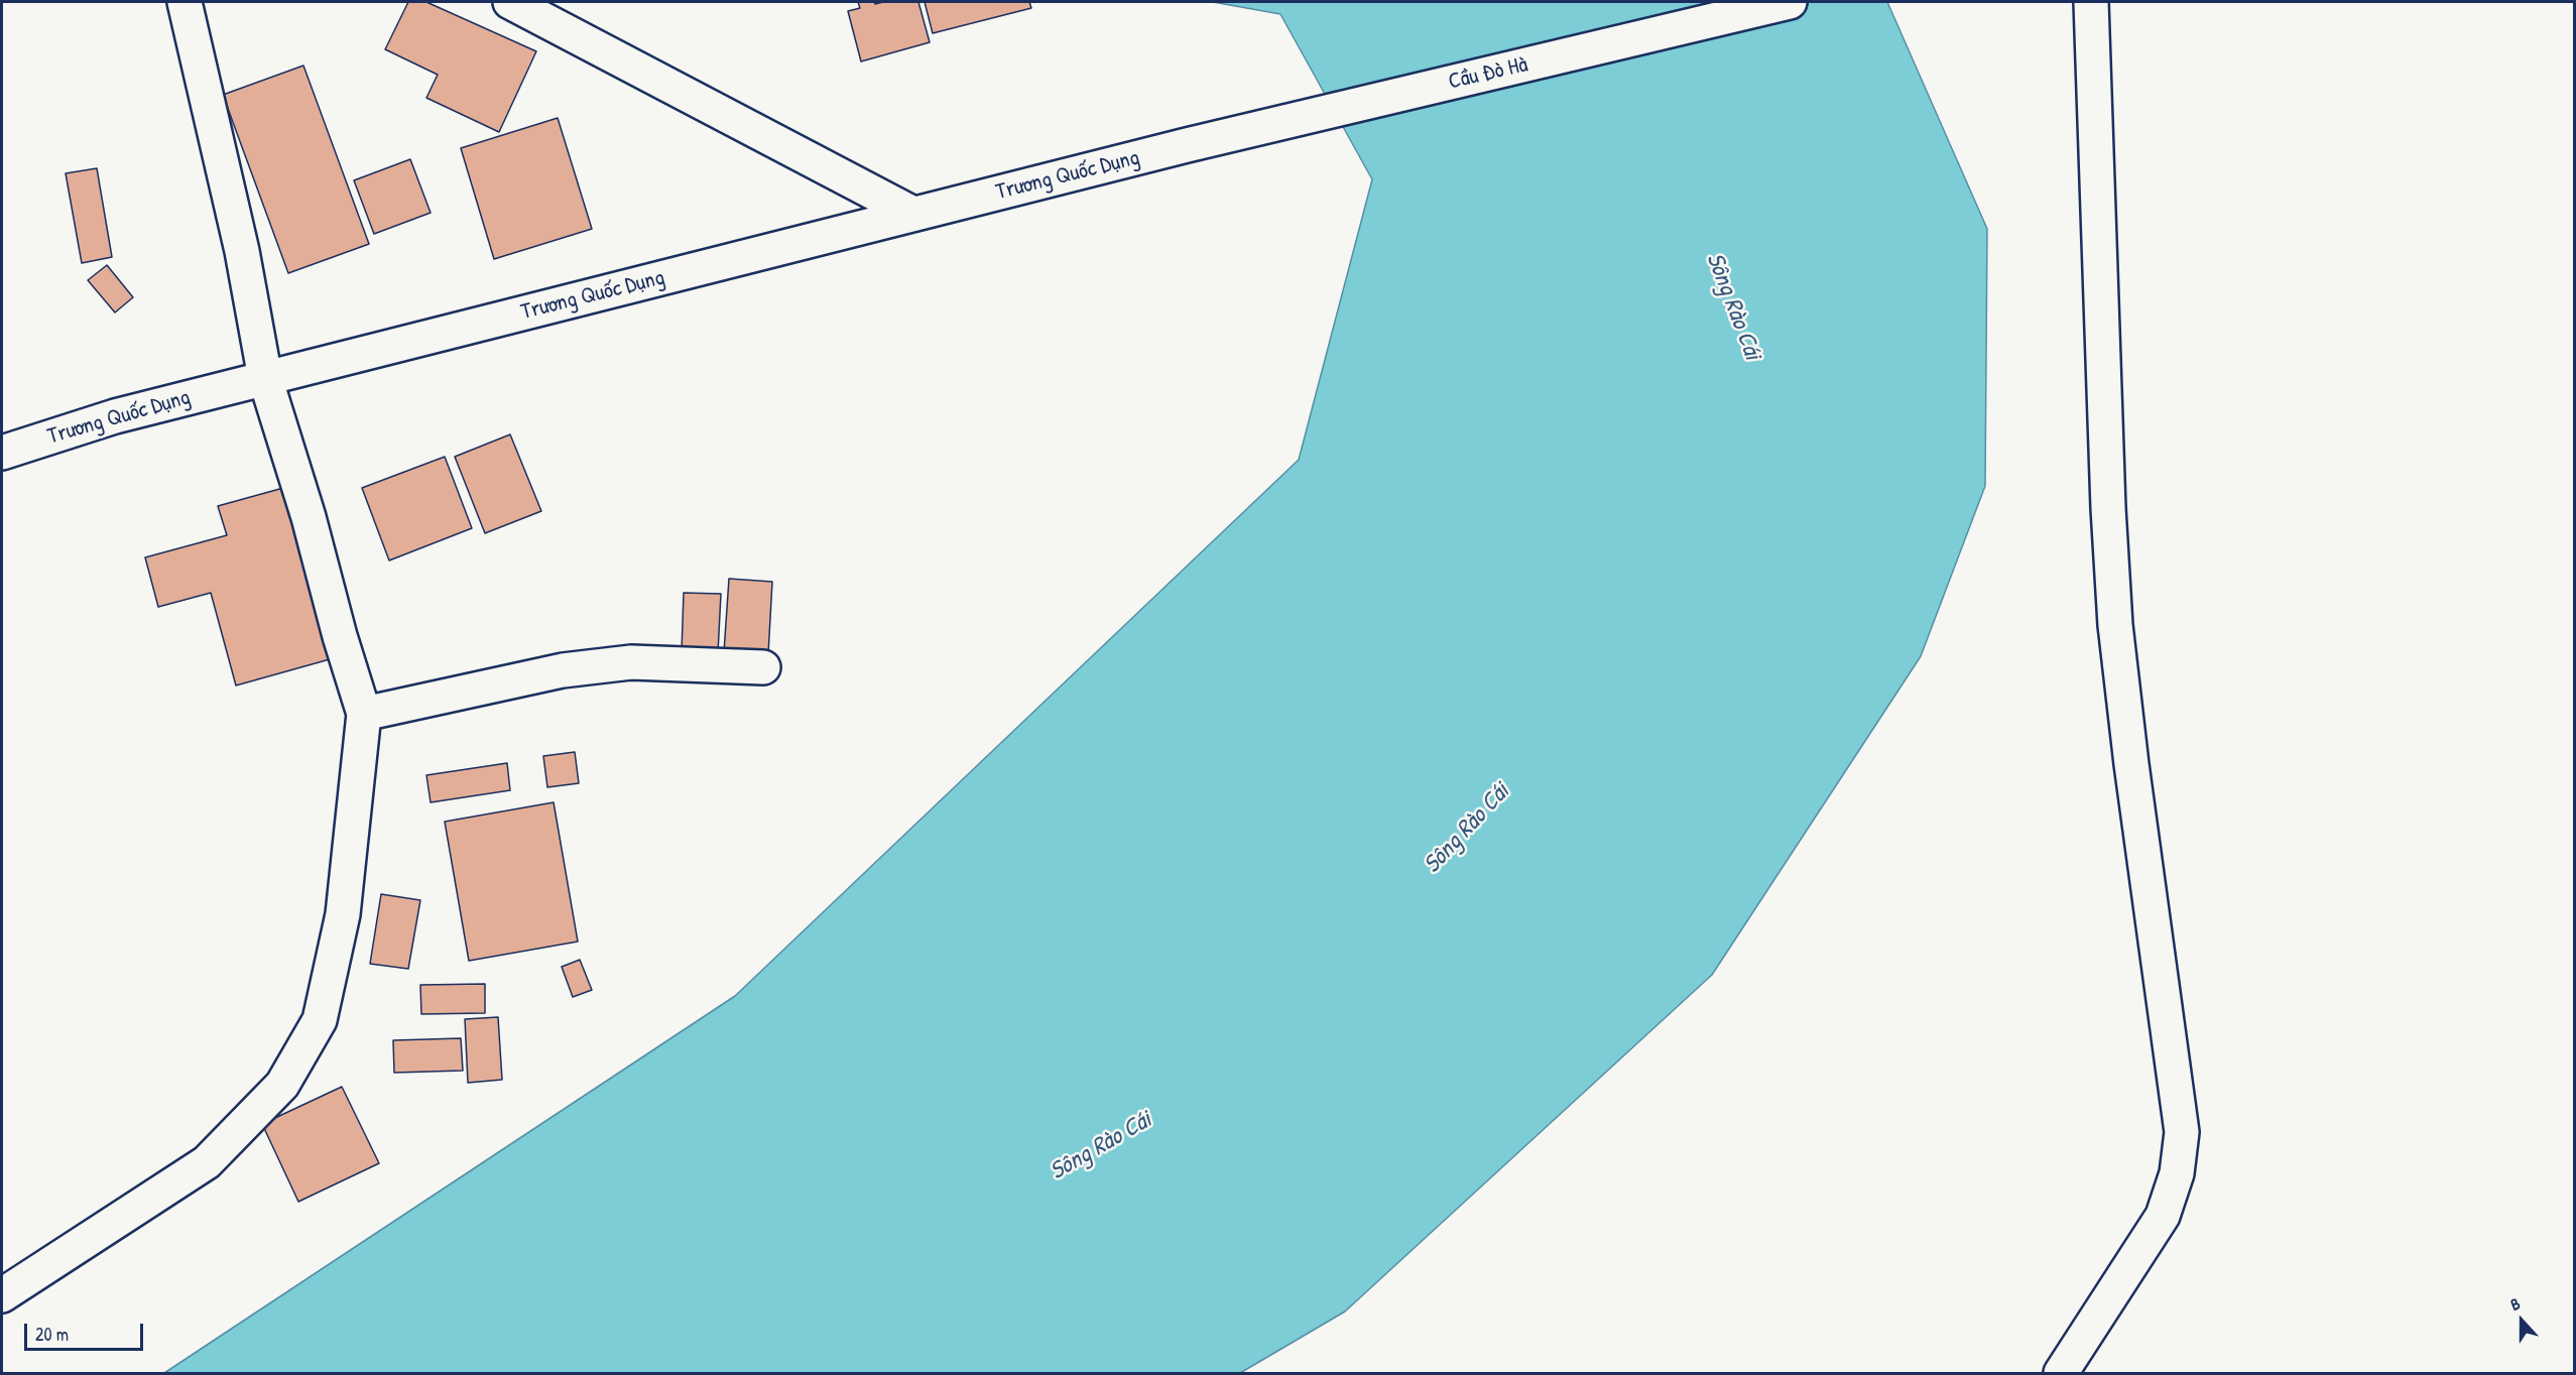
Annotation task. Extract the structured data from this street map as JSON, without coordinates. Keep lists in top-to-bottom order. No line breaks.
{"streets":{"street":["Cầu Đò Hà","Trương Quốc Dụng"]},"crossings":[["Cầu Đò Hà","Trương Quốc Dụng"]],"water":["Sông Rào Cái"],"scale_bar":"20 m","north":"top"}
